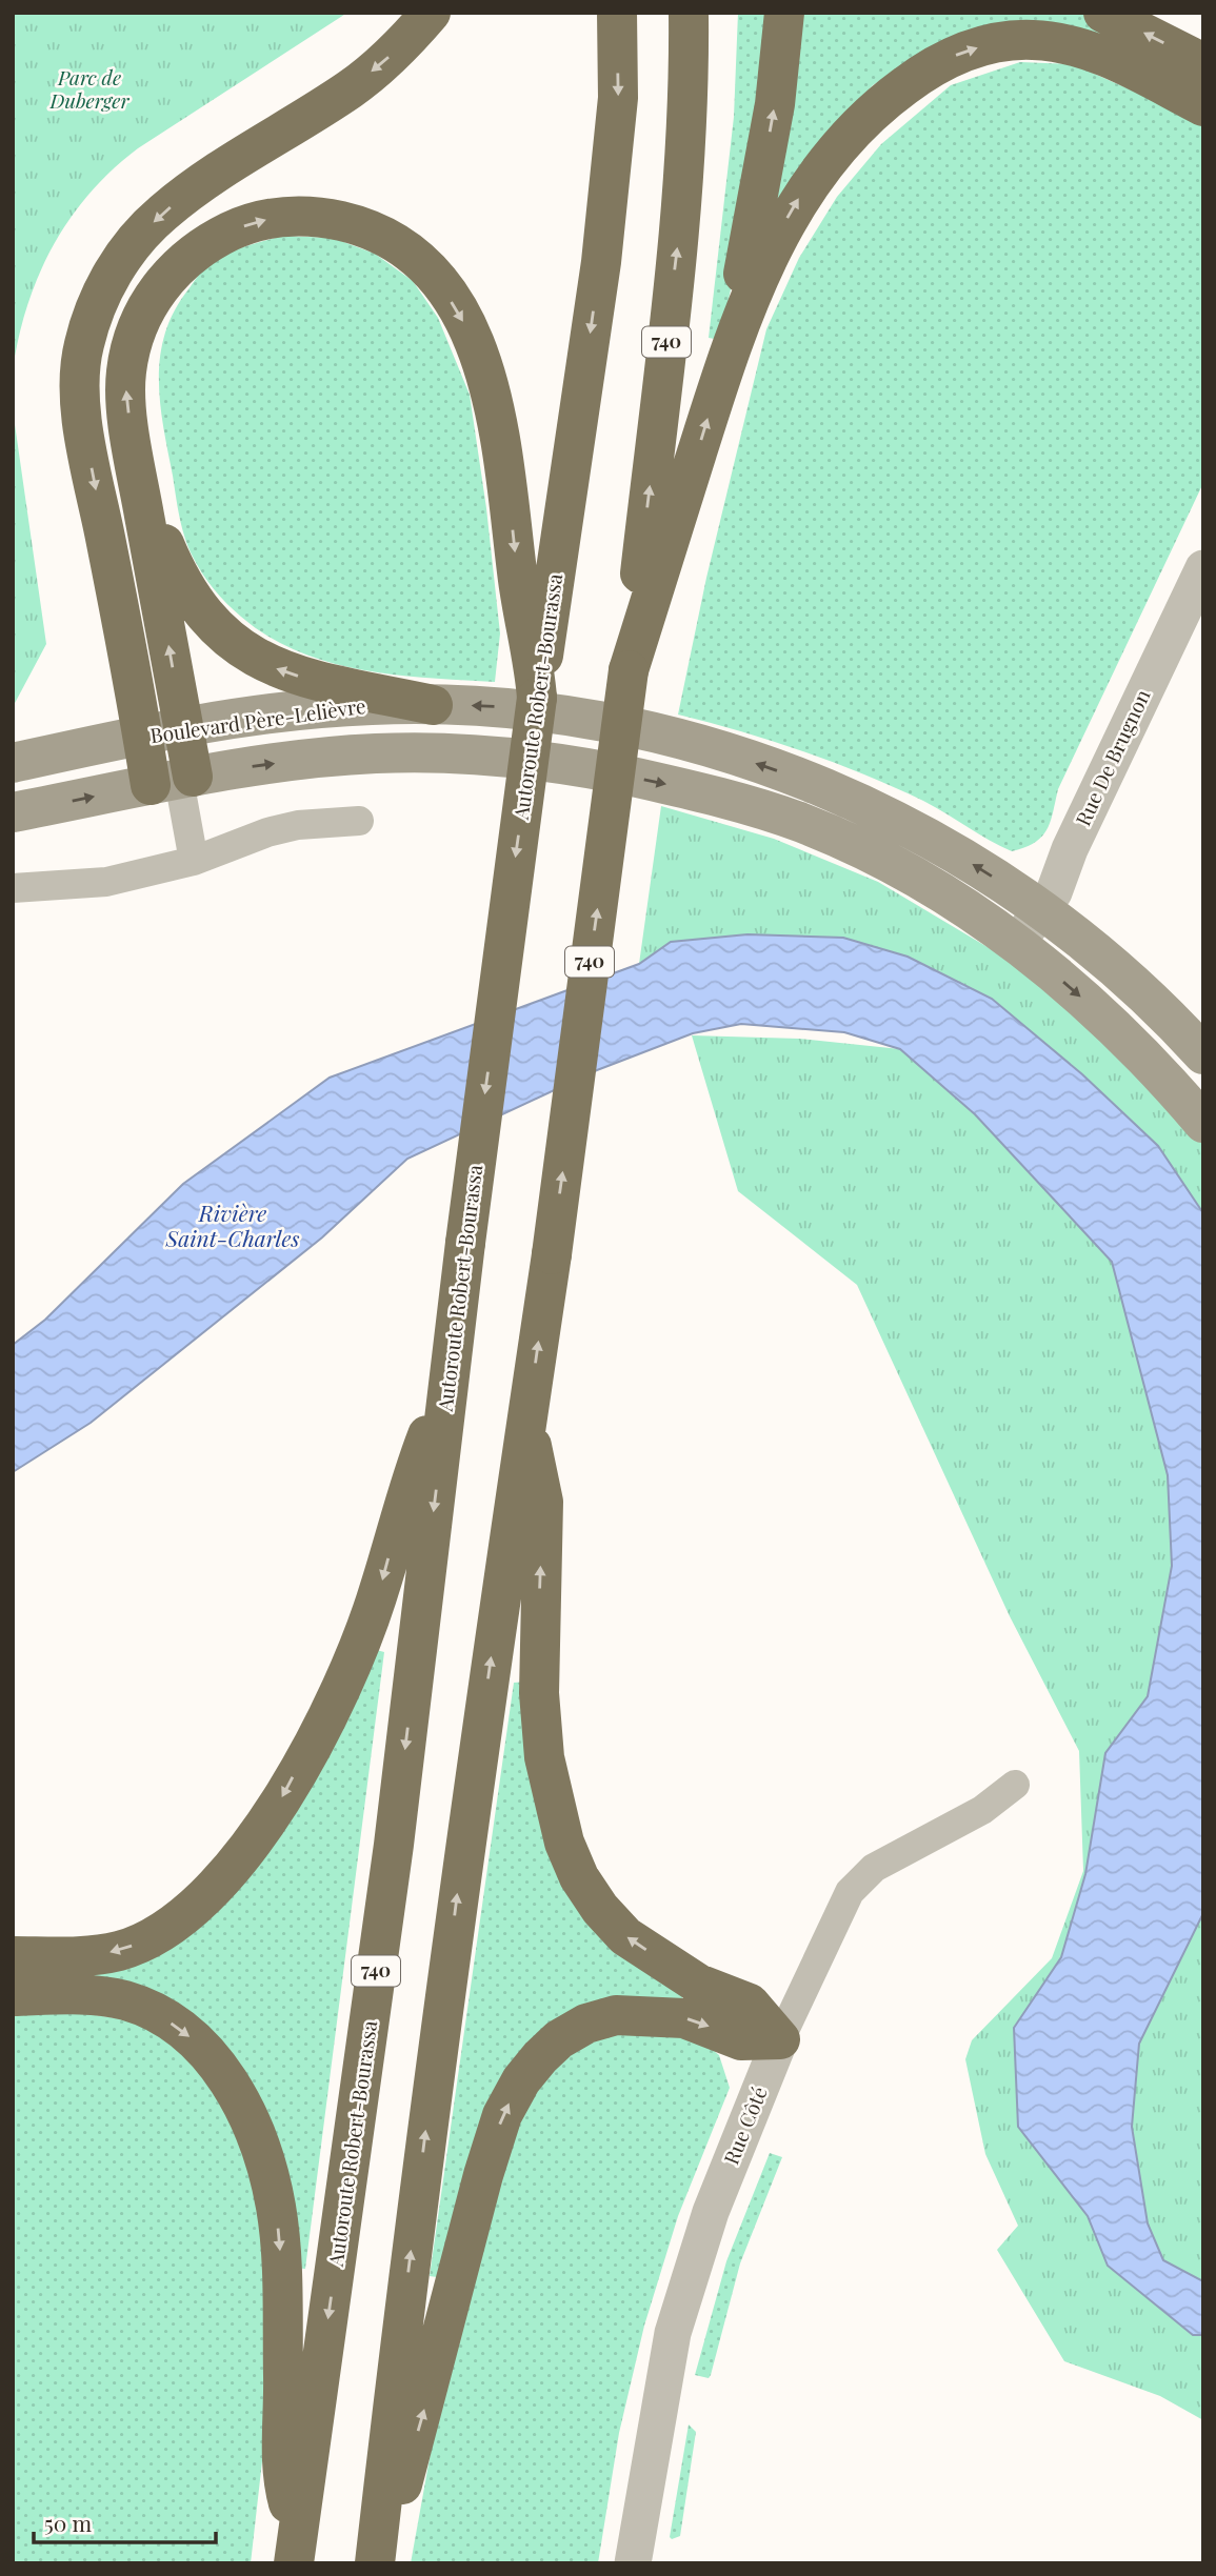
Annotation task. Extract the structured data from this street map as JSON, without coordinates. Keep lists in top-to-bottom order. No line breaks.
{"streets":{"highway":["740","Autoroute Robert-Bourassa"],"main road":["Boulevard Père-Lelièvre"],"street":["Rue De Brugnon","Rue Côté"]},"crossings":[["Boulevard Père-Lelièvre","Rue De Brugnon"]],"water":["Rivière Saint-Charles"],"parks":["Parc de Duberger"],"scale_bar":"50 m"}
